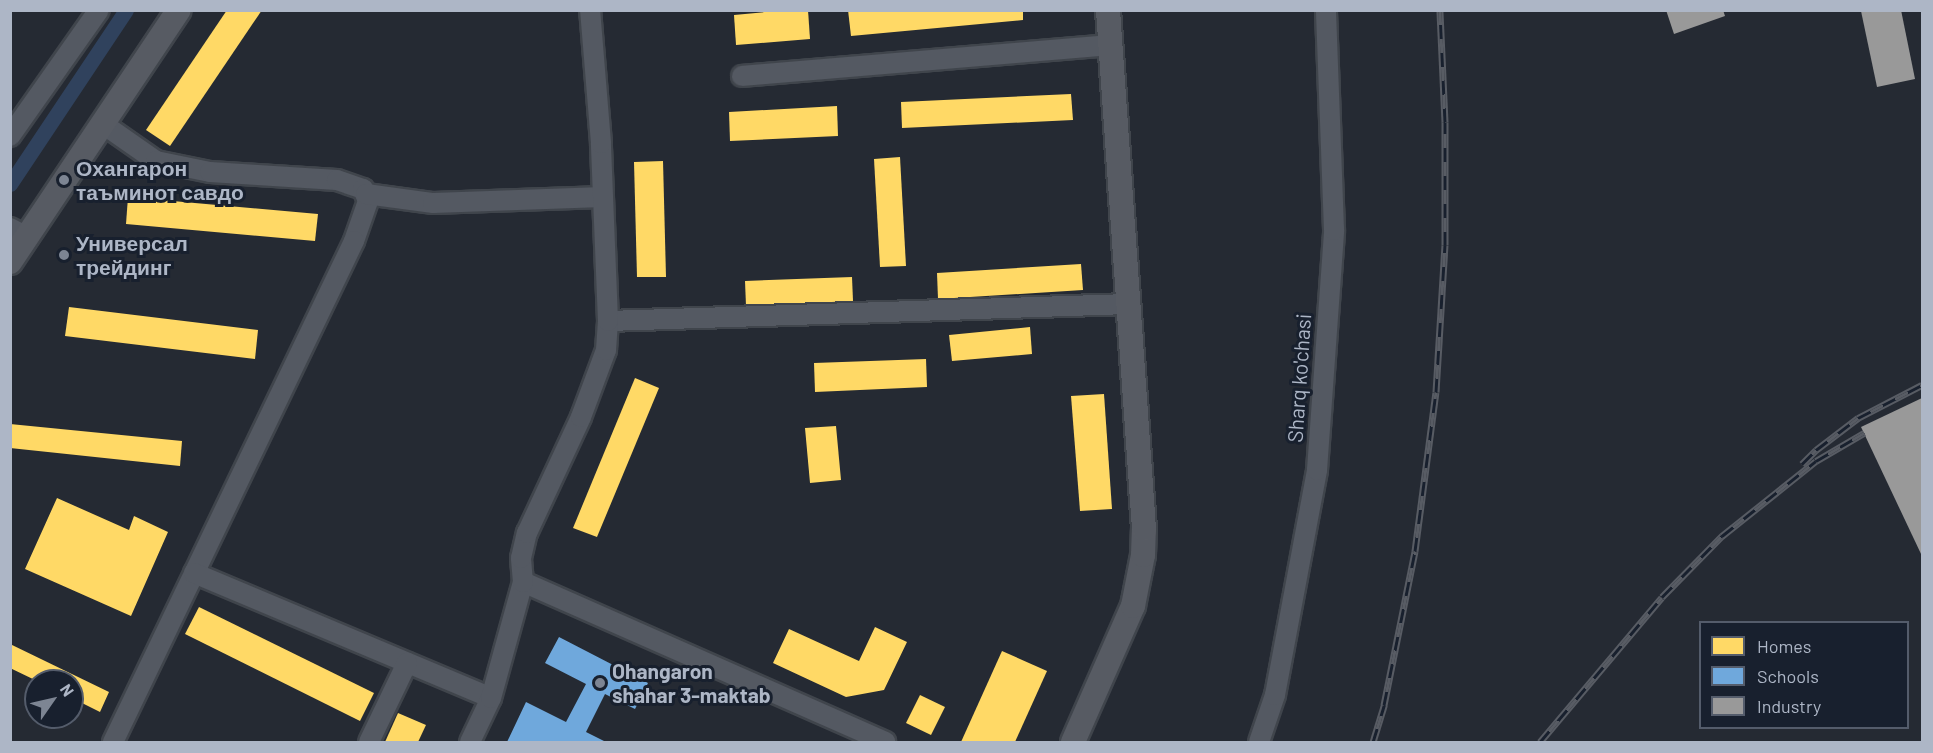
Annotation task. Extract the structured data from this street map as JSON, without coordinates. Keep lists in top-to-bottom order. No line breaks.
{"streets":{"street":["Sharq ko'chasi"]},"places":["Охангарон таъминот савдо","Универсал трейдинг","Ohangaron shahar 3-maktab"],"legend":["Homes","Schools","Industry"],"north":"top right"}
